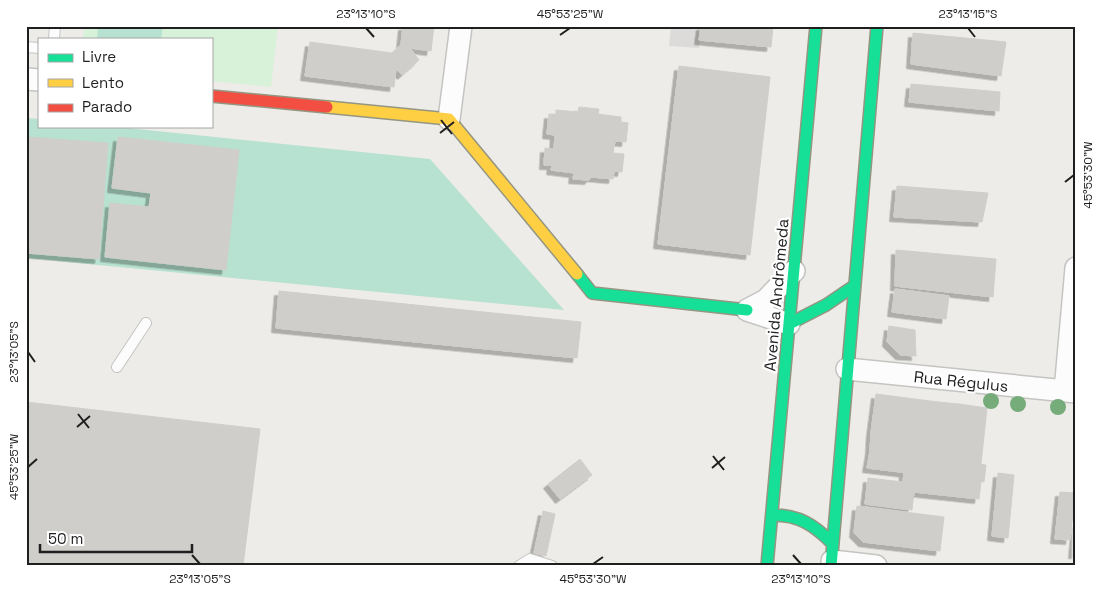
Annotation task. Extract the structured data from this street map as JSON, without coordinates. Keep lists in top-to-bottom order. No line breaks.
{"streets":{"main road":["Avenida Andrômeda"],"street":["Rua Régulus"]},"legend":["Livre","Lento","Parado"],"scale_bar":"50 m","coordinates":["23°13'10\"S","45°53'25\"W","23°13'15\"S","45°53'30\"W","23°13'05\"S"]}
